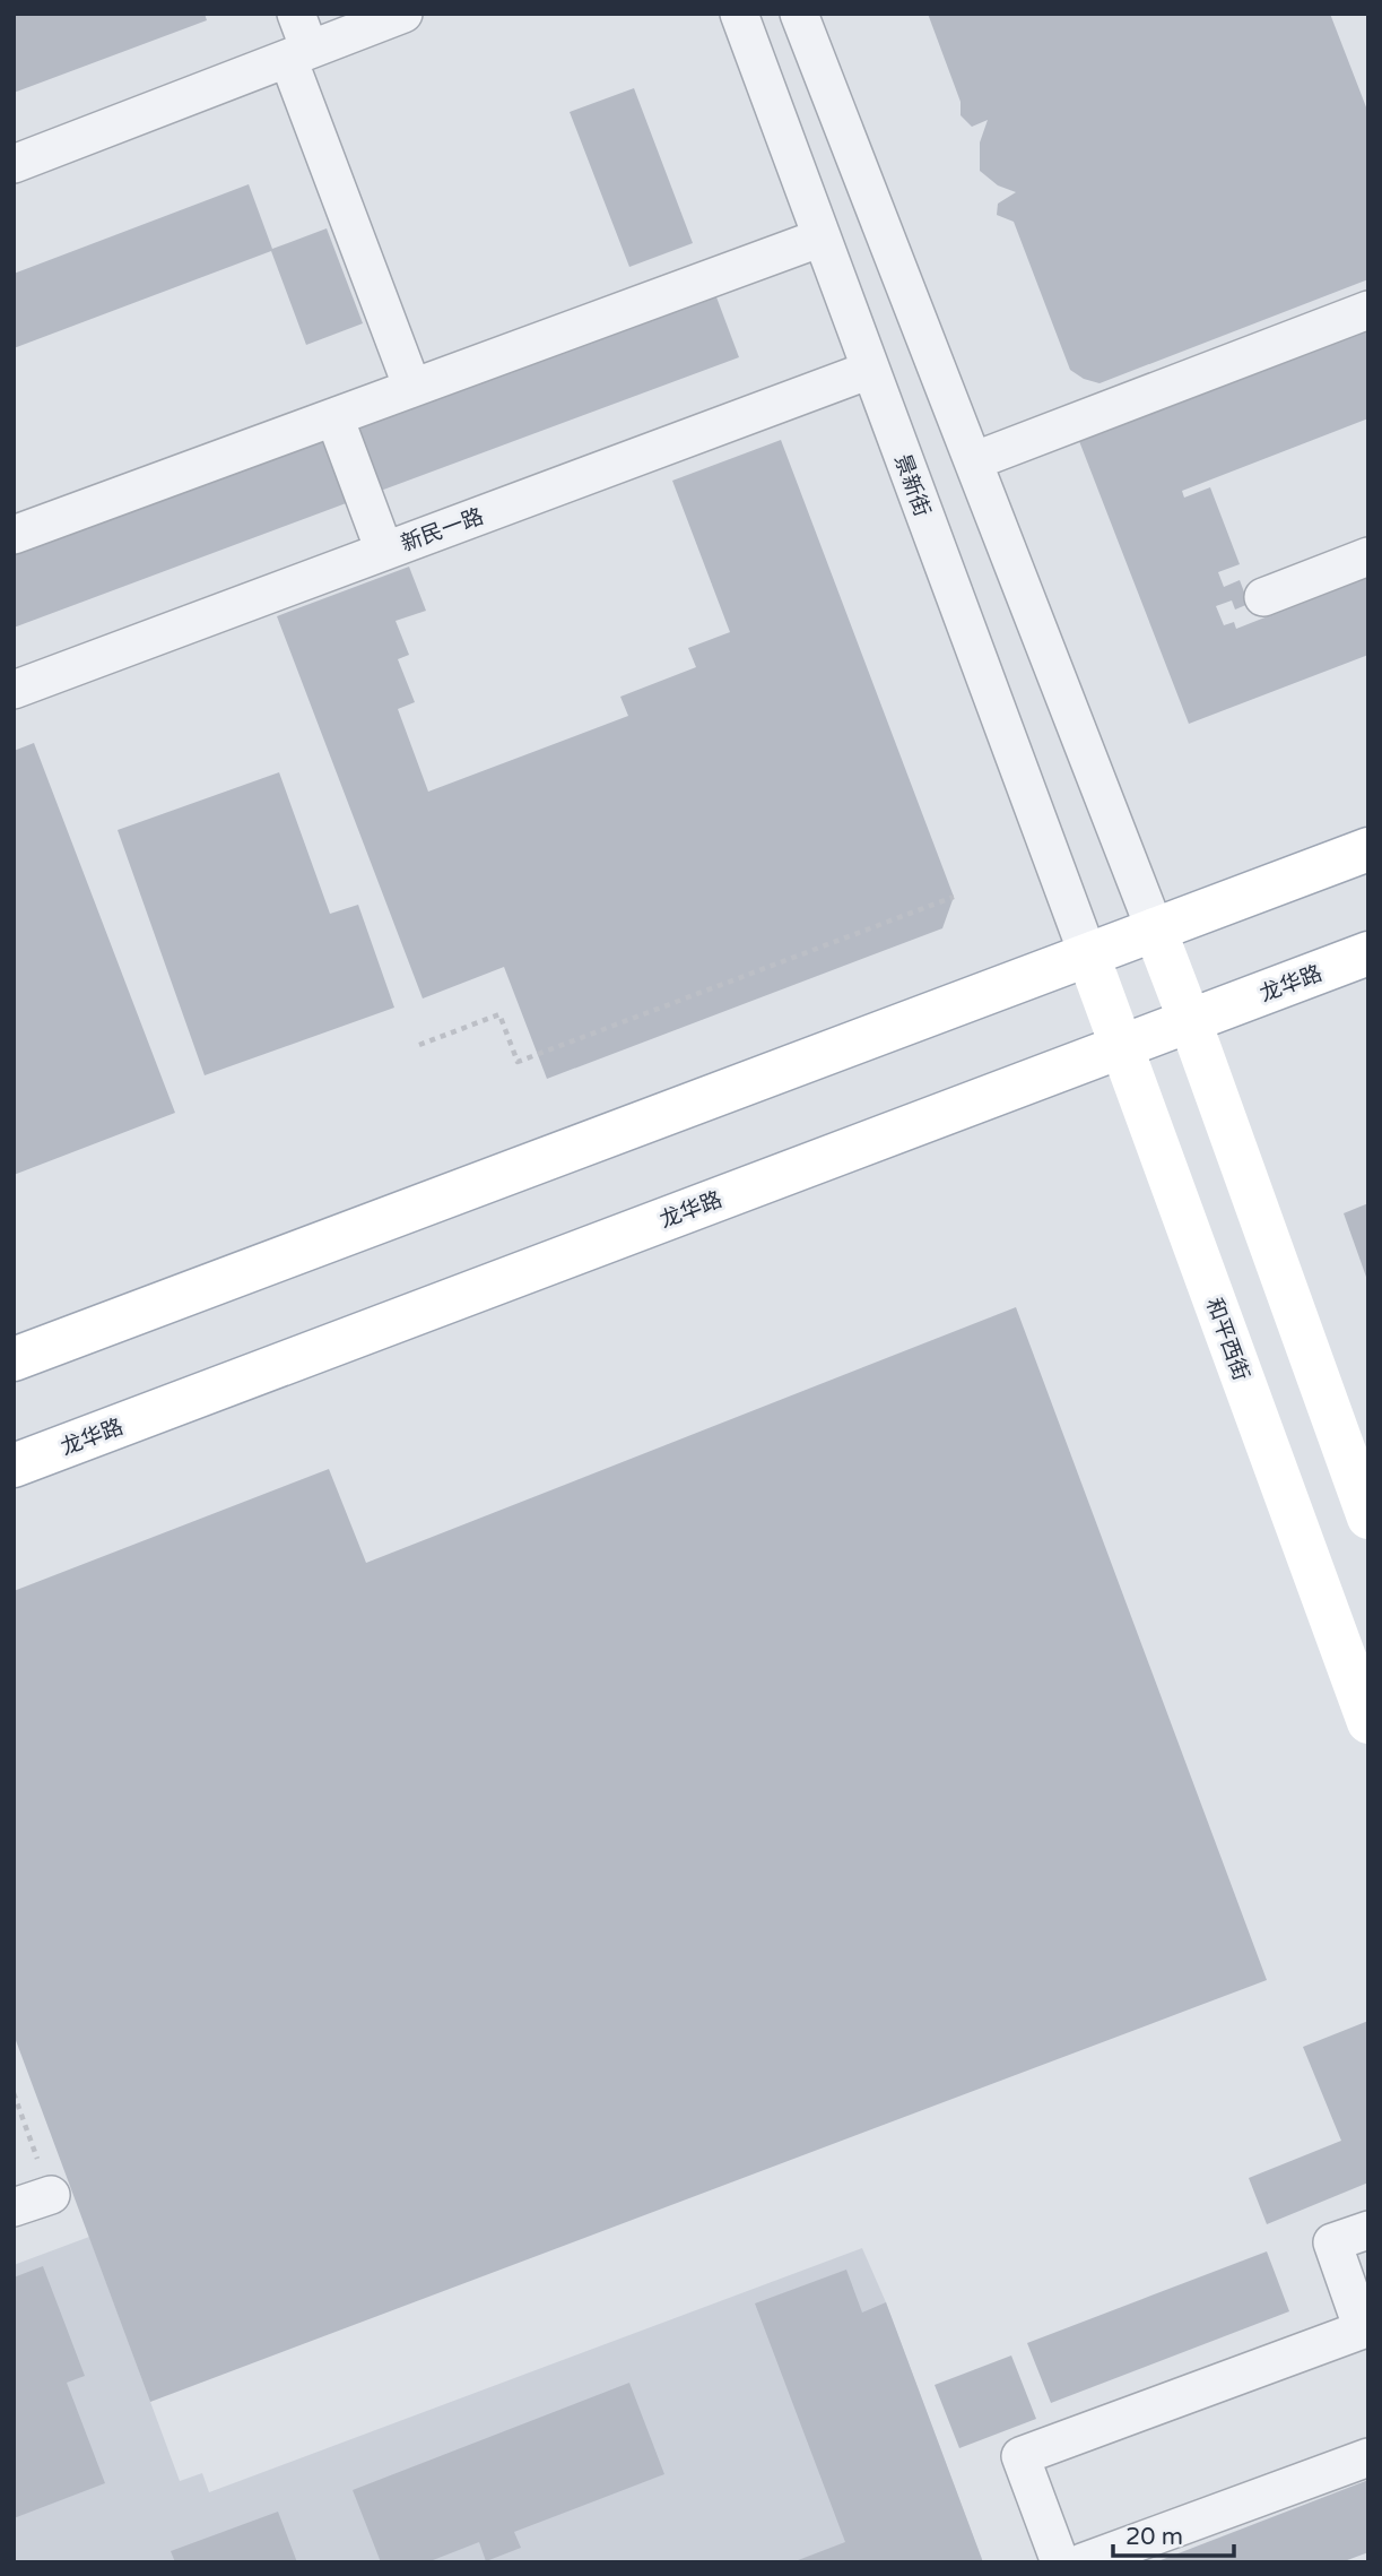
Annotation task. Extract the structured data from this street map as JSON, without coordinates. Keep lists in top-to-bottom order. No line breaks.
{"streets":{"main road":["龙华路","和平西街"],"street":["景新街","新民一路"]},"crossings":[["景新街","新民一路"],["景新街","和平西街"],["龙华路","和平西街"]],"scale_bar":"20 m"}
